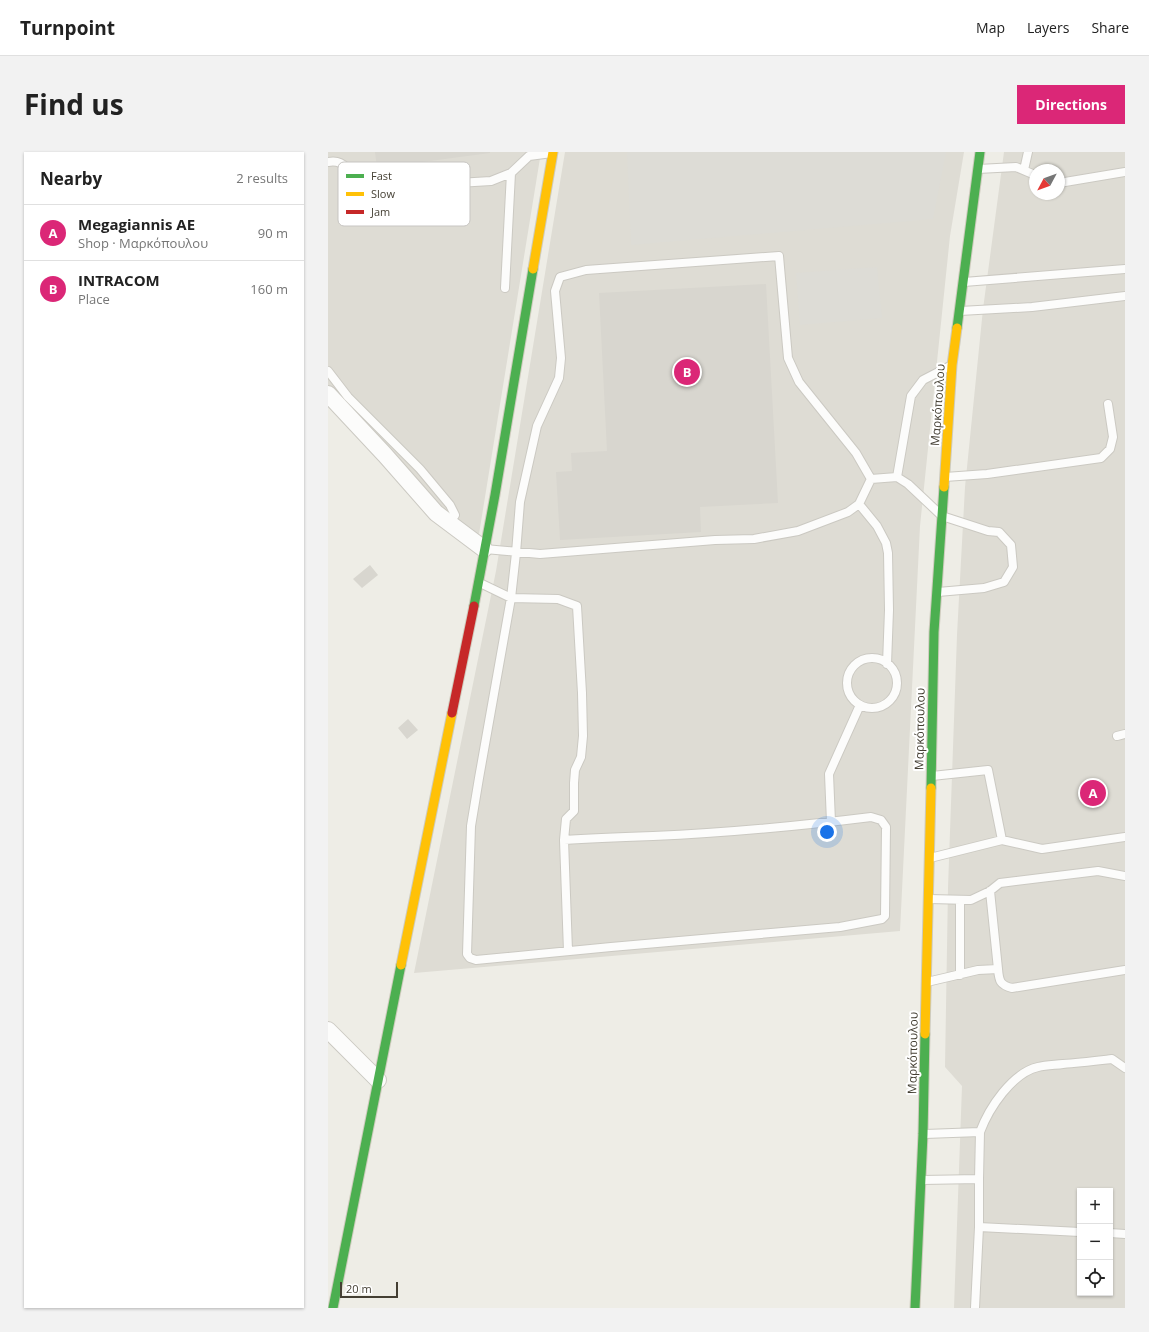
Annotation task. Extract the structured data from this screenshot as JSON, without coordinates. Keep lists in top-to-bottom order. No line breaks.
{"streets":{"main road":["Μαρκόπουλου"]},"legend":["Fast","Slow","Jam"],"scale_bar":"20 m","north":"bottom left","page":{"header":"Turnpoint","nav":["Map","Layers","Share"],"title":"Find us","buttons":"Directions","heading":["Nearby","2 results"],"list":[{"mark":"A","name":"Megagiannis AE","note":"Shop · Μαρκόπουλου","value":"90 m"},{"mark":"B","name":"INTRACOM","note":"Place","value":"160 m"}],"pins":["B","A"],"map_buttons":["+","−"],"scale":"20 m"}}
